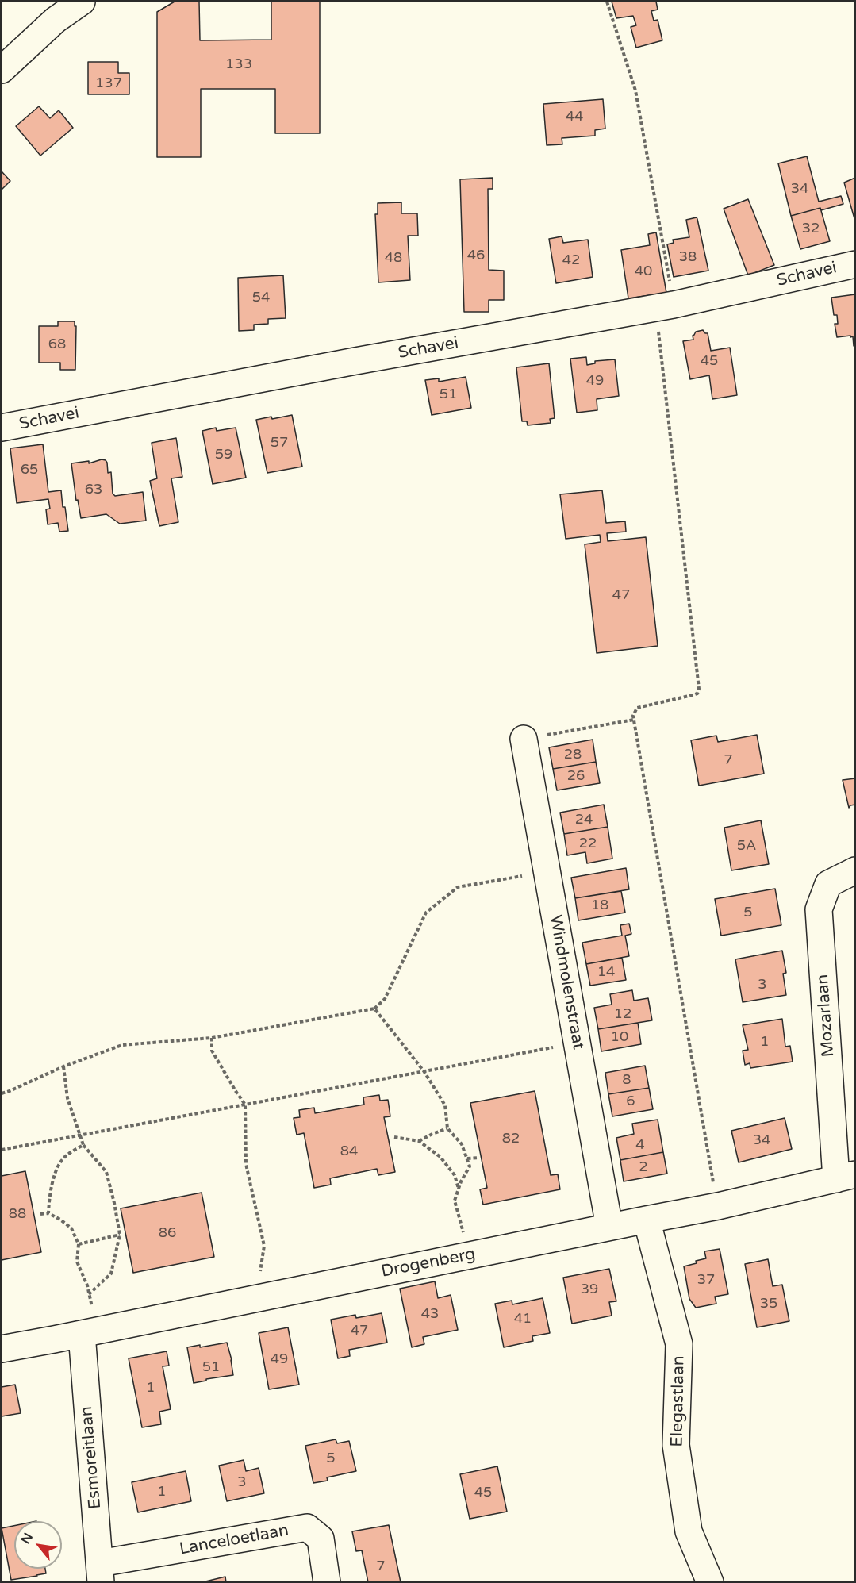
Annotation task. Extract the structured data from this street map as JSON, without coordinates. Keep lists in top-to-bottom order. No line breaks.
{"streets":{"street":["Schavei","Windmolenstraat","Mozarlaan","Drogenberg","Elegastlaan","Esmoreitlaan","Lanceloetlaan"]},"crossings":[["Windmolenstraat","Drogenberg"],["Mozarlaan","Drogenberg"],["Drogenberg","Elegastlaan"],["Drogenberg","Esmoreitlaan"],["Esmoreitlaan","Lanceloetlaan"]],"house_numbers":["133","137","44","34","32","46","38","48","42","40","54","68","45","49","51","57","59","65","63","47","28","7","26","24","22","5A","18","5","14","3","12","10","1","8","6","82","34","4","84","2","88","86","37","39","35","43","41","47","49","51","1","5","3","1","45","7"],"north":"top left"}
